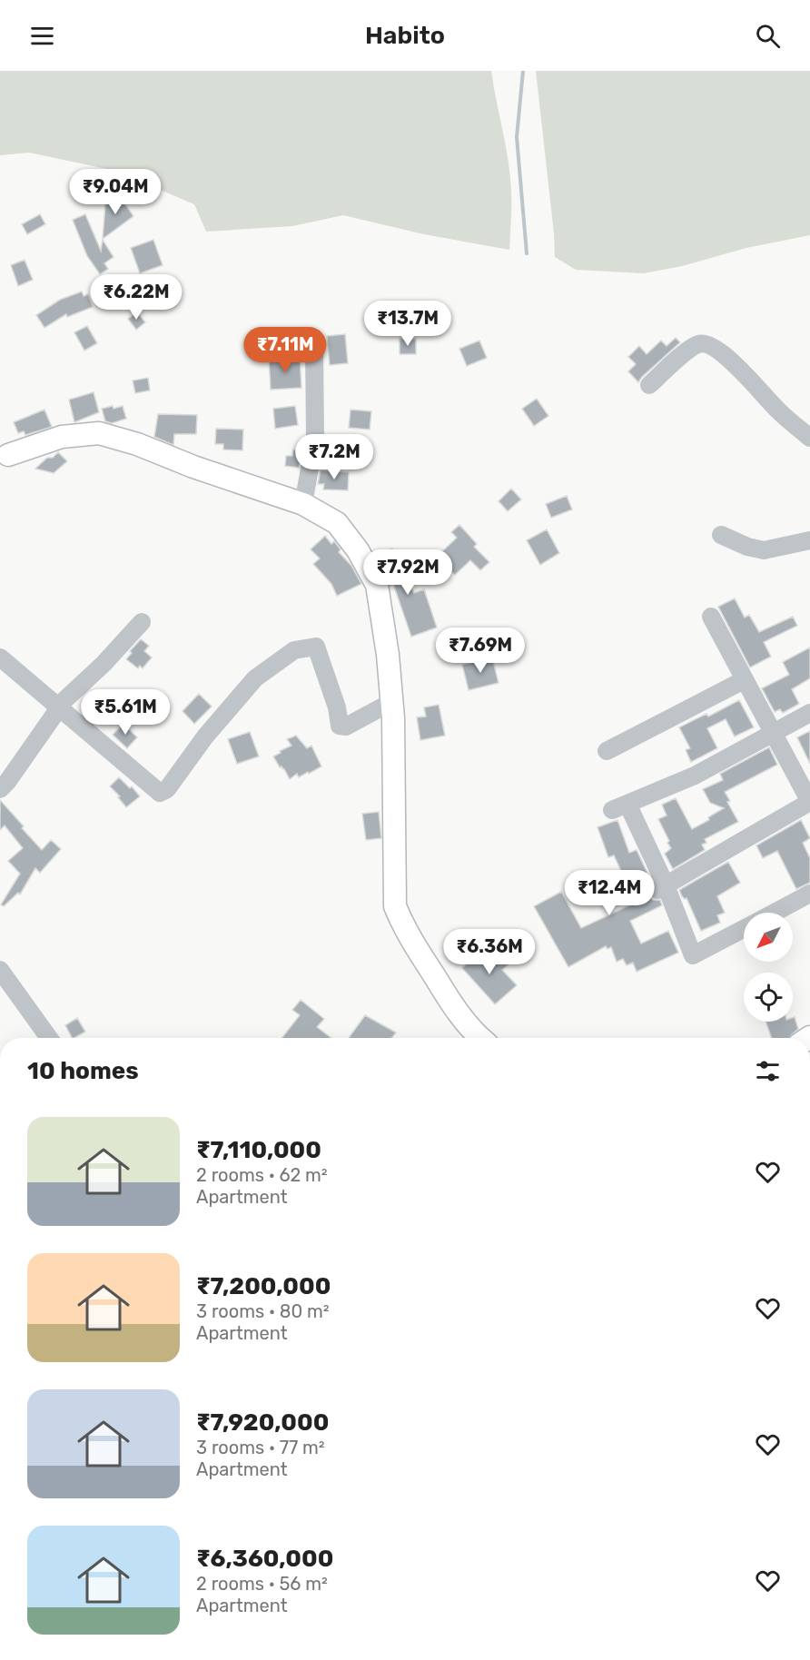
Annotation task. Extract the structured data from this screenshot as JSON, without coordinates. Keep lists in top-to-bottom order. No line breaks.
{"north":"bottom left","page":{"header":"Habito","price":["₹9.04M","₹6.22M","₹13.7M","₹7.11M","₹7.2M","₹7.92M","₹7.69M","₹5.61M","₹12.4M","₹6.36M"],"heading":"10 homes","list":[{"name":"₹7,110,000","note":"2 rooms · 62 m² · Apartment"},{"name":"₹7,200,000","note":"3 rooms · 80 m² · Apartment"},{"name":"₹7,920,000","note":"3 rooms · 77 m² · Apartment"},{"name":"₹6,360,000","note":"2 rooms · 56 m² · Apartment"}]}}
